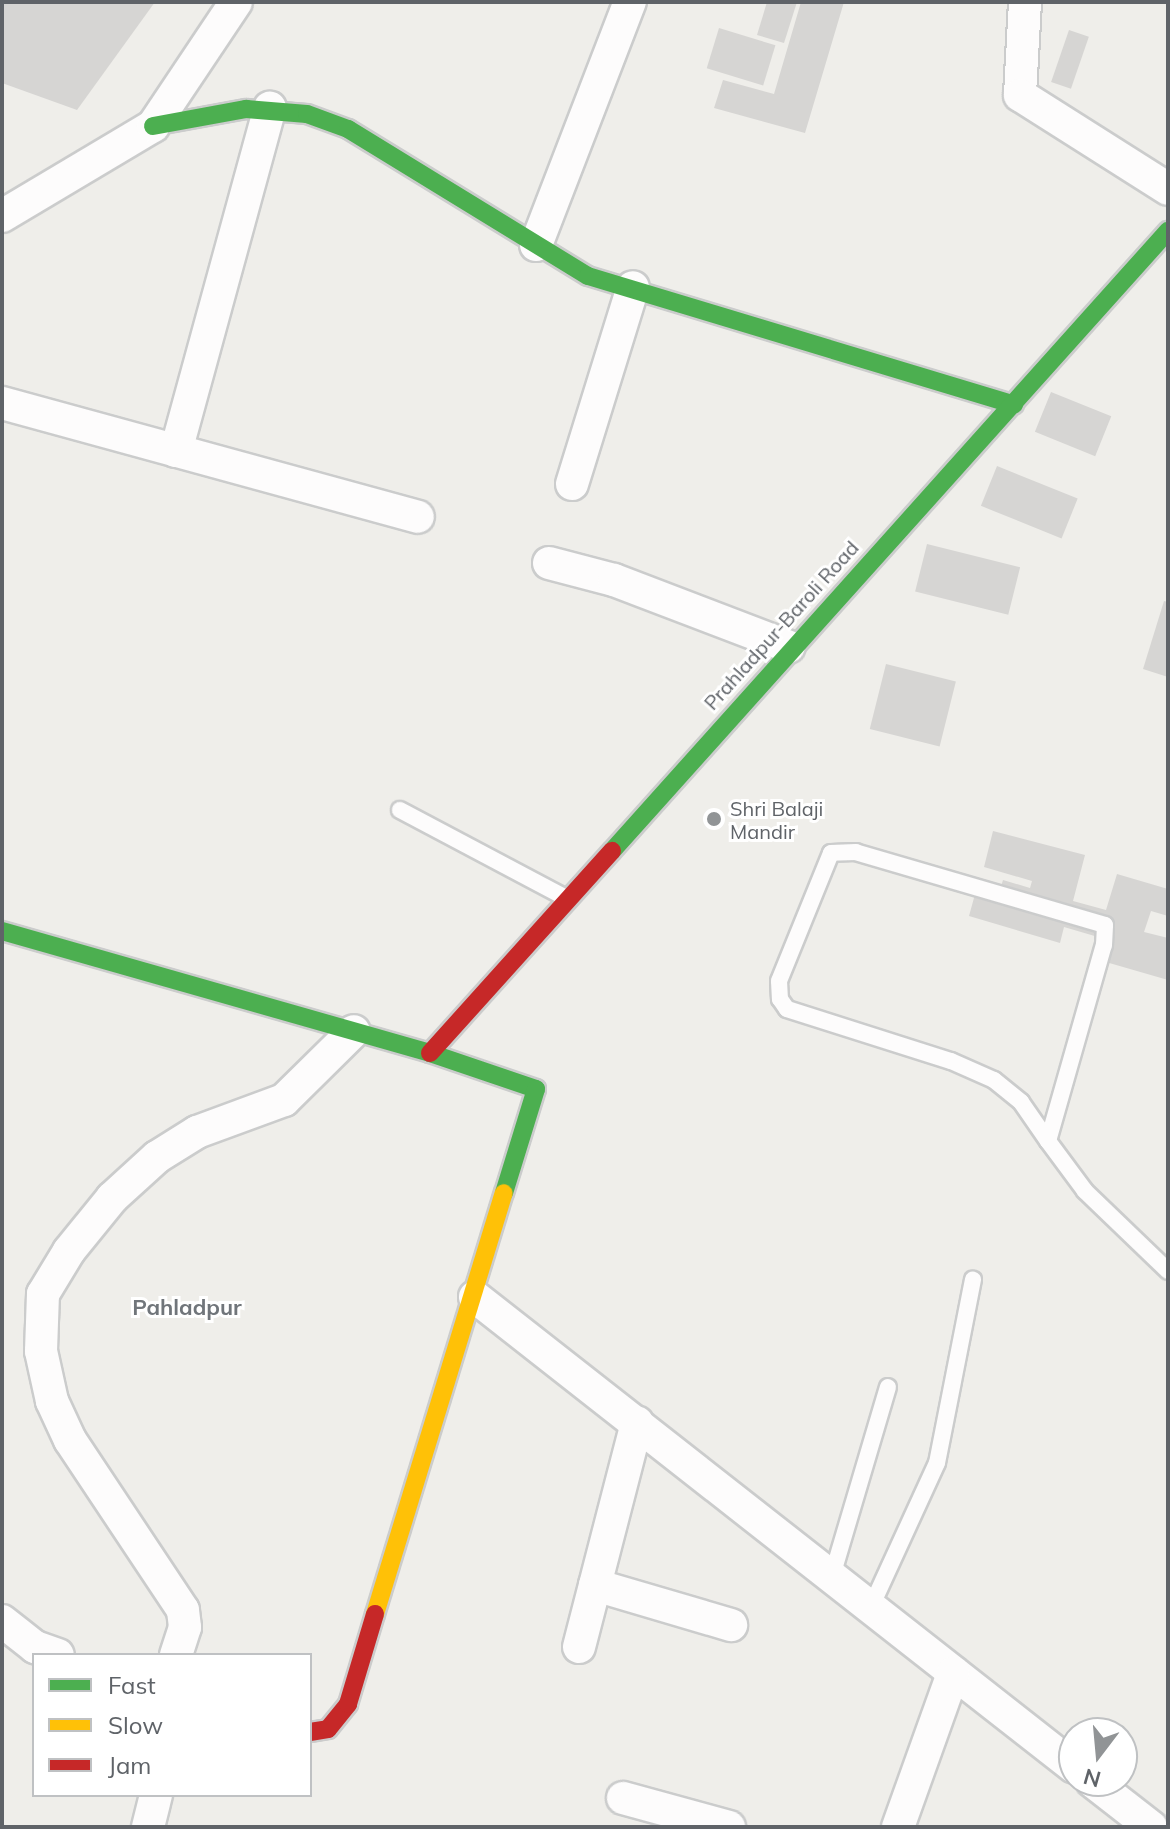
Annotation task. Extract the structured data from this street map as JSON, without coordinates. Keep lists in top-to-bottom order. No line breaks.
{"streets":{"street":["Prahladpur-Baroli Road"]},"districts":["Pahladpur"],"places":["Shri Balaji Mandir"],"legend":["Fast","Slow","Jam"],"north":"bottom"}
